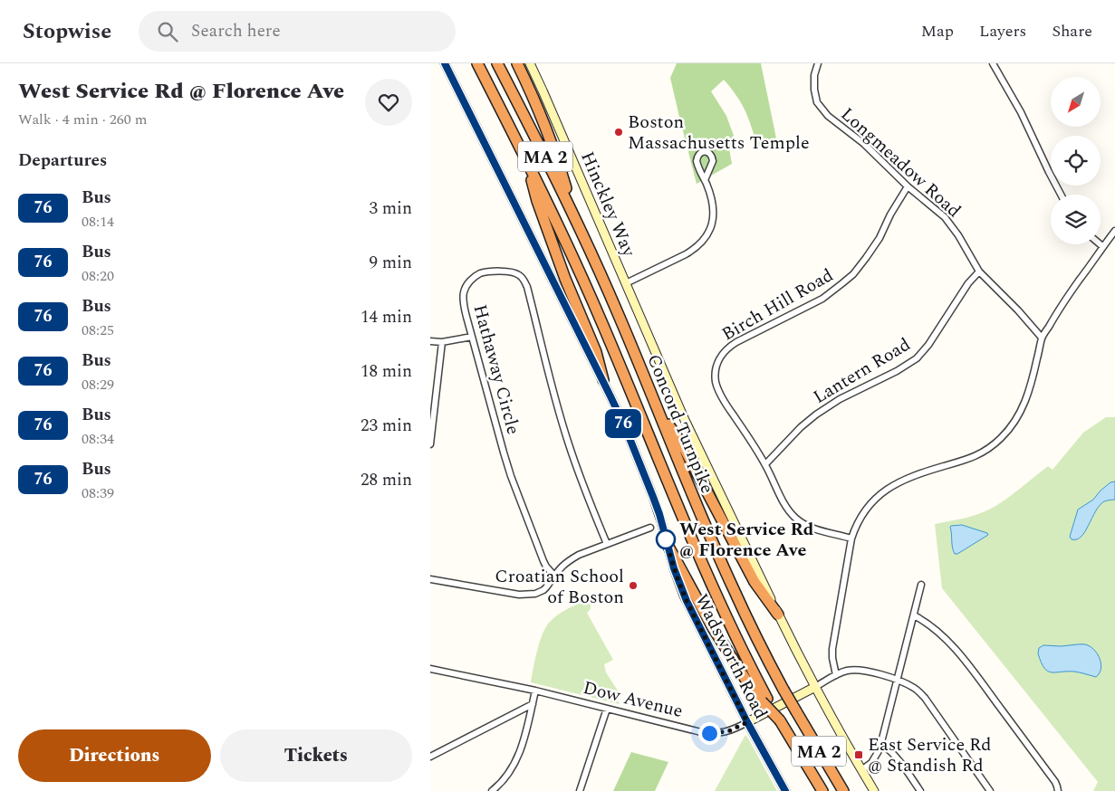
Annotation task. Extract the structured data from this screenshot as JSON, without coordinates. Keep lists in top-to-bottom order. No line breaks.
{"streets":{"highway":["MA 2","Concord Turnpike"],"main road":["Hinckley Way","Wadsworth Road","Dow Avenue"],"street":["Longmeadow Road","Birch Hill Road","Hathaway Circle","Lantern Road"]},"crossings":[["Longmeadow Road","Birch Hill Road"],["Longmeadow Road","Lantern Road"],["Hinckley Way","Concord Turnpike"],["Birch Hill Road","Lantern Road"],["Concord Turnpike","Dow Avenue"],["Wadsworth Road","Dow Avenue"]],"places":{"other":["Boston Massachusetts Temple","West Service Rd @ Florence Ave","Croatian School of Boston"],"transit":["East Service Rd @ Standish Rd"]},"lines":["bus line 76"],"north":"bottom left","page":{"header":"Stopwise","search":"Search here","nav":["Map","Layers","Share"],"heading":[["West Service Rd @ Florence Ave","Walk · 4 min · 260 m"],"Departures"],"on_map":"76","list":[{"mark":"76","name":"Bus","note":"08:14","value":"3 min"},{"mark":"76","name":"Bus","note":"08:20","value":"9 min"},{"mark":"76","name":"Bus","note":"08:25","value":"14 min"},{"mark":"76","name":"Bus","note":"08:29","value":"18 min"},{"mark":"76","name":"Bus","note":"08:34","value":"23 min"},{"mark":"76","name":"Bus","note":"08:39","value":"28 min"}],"buttons":["Directions","Tickets"]}}
